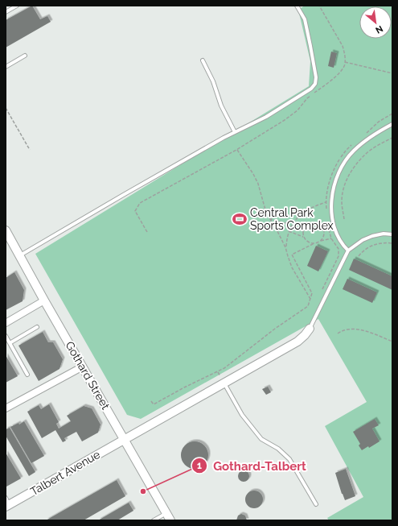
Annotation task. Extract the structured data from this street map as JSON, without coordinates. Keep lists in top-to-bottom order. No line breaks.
{"streets":{"street":["Gothard Street","Talbert Avenue"]},"crossings":[["Gothard Street","Talbert Avenue"]],"places":{"sports":["Central Park Sports Complex"],"other":["Gothard-Talbert"]},"north":"bottom right"}
